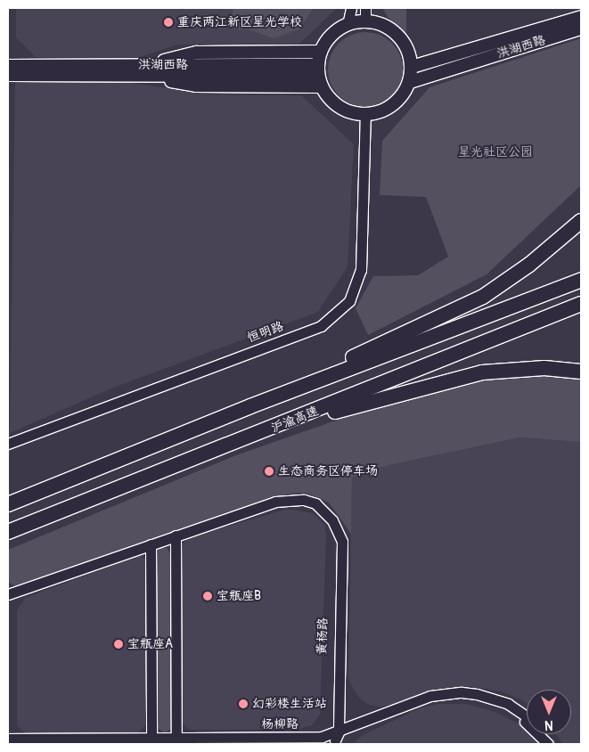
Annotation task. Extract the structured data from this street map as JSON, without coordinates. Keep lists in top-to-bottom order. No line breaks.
{"streets":{"highway":["沪渝高速"],"main road":["洪湖西路"],"street":["恒明路","黄杨路","杨柳路"]},"crossings":[["洪湖西路","恒明路"],["黄杨路","杨柳路"]],"parks":["星光社区公园"],"places":["重庆两江新区星光学校","生态商务区停车场","宝瓶座B","宝瓶座A","幻彩楼生活站"],"north":"bottom"}
